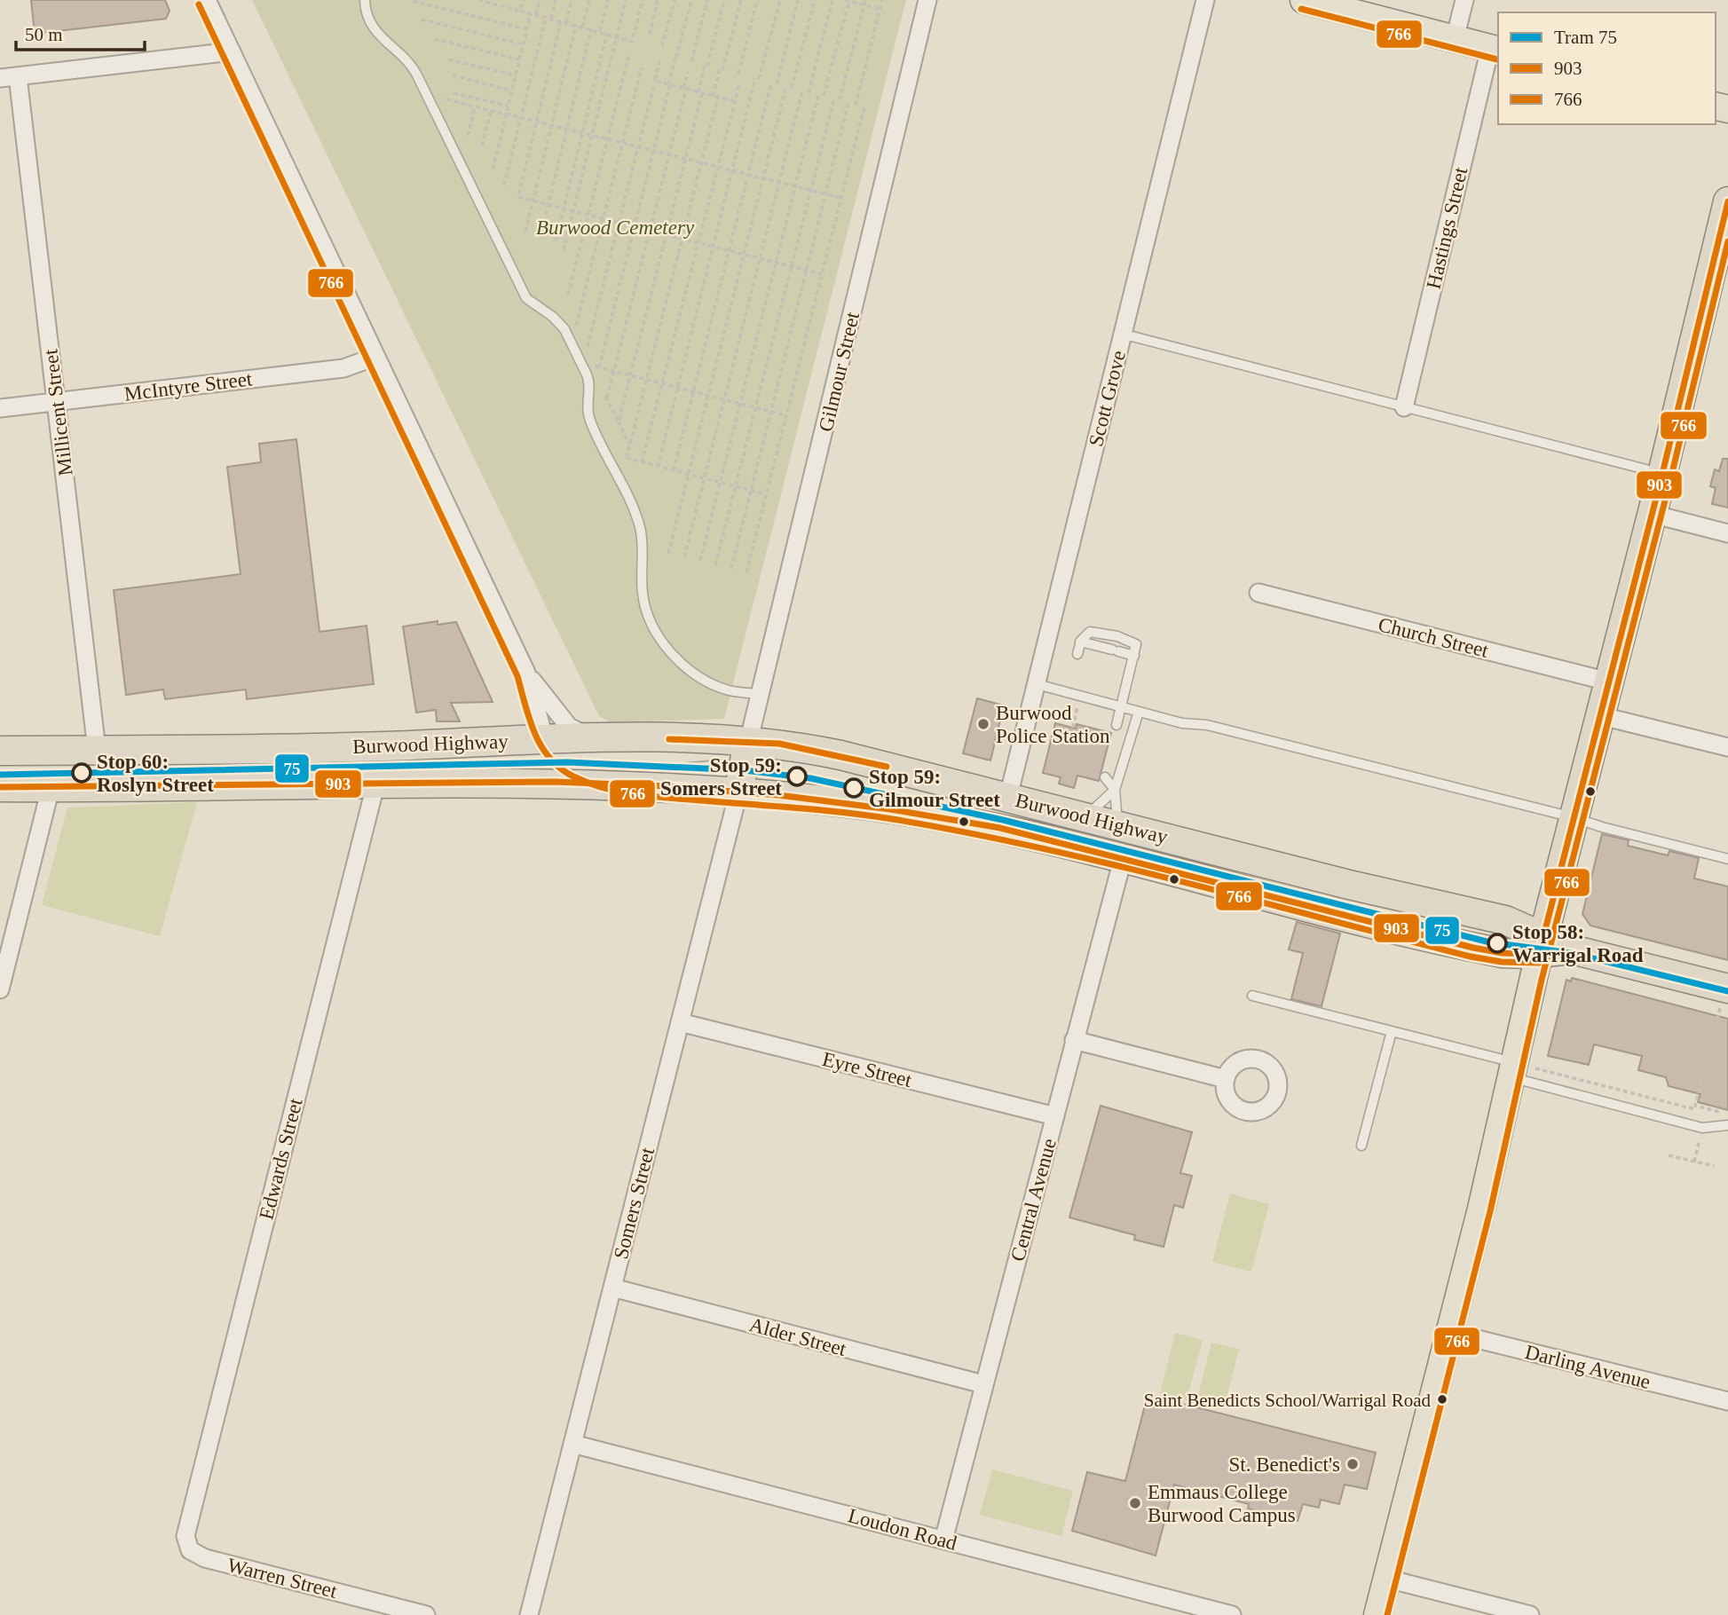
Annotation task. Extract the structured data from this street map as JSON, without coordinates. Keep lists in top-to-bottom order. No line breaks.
{"streets":{"highway":["Burwood Highway"],"street":["Hastings Street","Gilmour Street","McIntyre Street","Scott Grove","Millicent Street","Church Street","Eyre Street","Edwards Street","Central Avenue","Somers Street","Alder Street","Darling Avenue","Loudon Road","Warren Street"]},"crossings":[["Gilmour Street","Burwood Highway"],["McIntyre Street","Millicent Street"],["Scott Grove","Burwood Highway"],["Millicent Street","Burwood Highway"],["Burwood Highway","Edwards Street"],["Burwood Highway","Central Avenue"],["Burwood Highway","Somers Street"],["Eyre Street","Central Avenue"],["Eyre Street","Somers Street"],["Edwards Street","Warren Street"],["Central Avenue","Alder Street"],["Central Avenue","Loudon Road"],["Somers Street","Alder Street"],["Somers Street","Loudon Road"]],"parks":["Burwood Cemetery"],"places":["Burwood Police Station","Stop 60: Roslyn Street","Stop 59: Somers Street","Stop 59: Gilmour Street","Stop 58: Warrigal Road","Saint Benedicts School/Warrigal Road","St. Benedict's","Emmaus College Burwood Campus"],"lines":["transit line 766","transit line 903","tram line 75"],"legend":["Tram 75","903","766"],"scale_bar":"50 m"}
